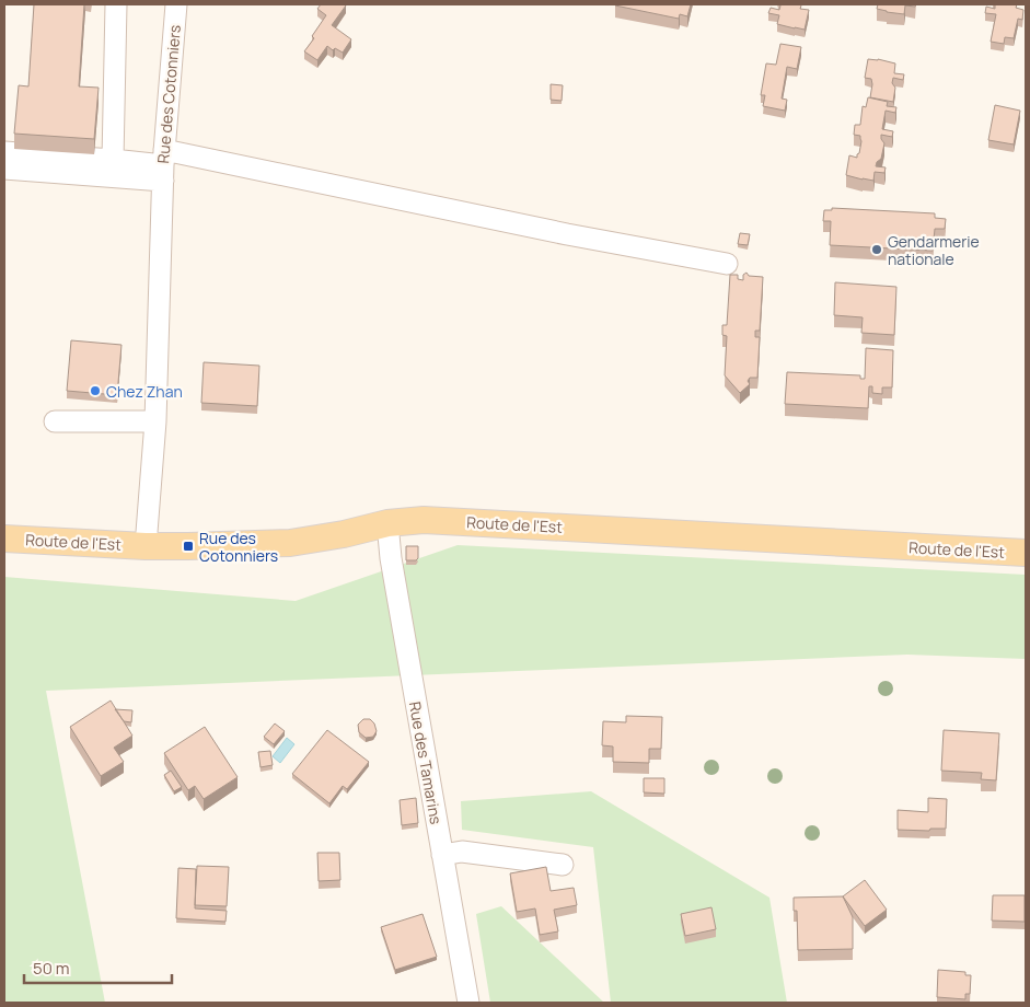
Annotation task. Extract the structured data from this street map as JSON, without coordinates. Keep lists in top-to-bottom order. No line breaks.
{"streets":{"main road":["Route de l'Est"],"street":["Rue des Cotonniers","Rue des Tamarins"]},"crossings":[["Rue des Cotonniers","Route de l'Est"],["Route de l'Est","Rue des Tamarins"]],"places":{"other":["Gendarmerie nationale","Chez Zhan"],"transit":["Rue des Cotonniers"]},"scale_bar":"50 m"}
